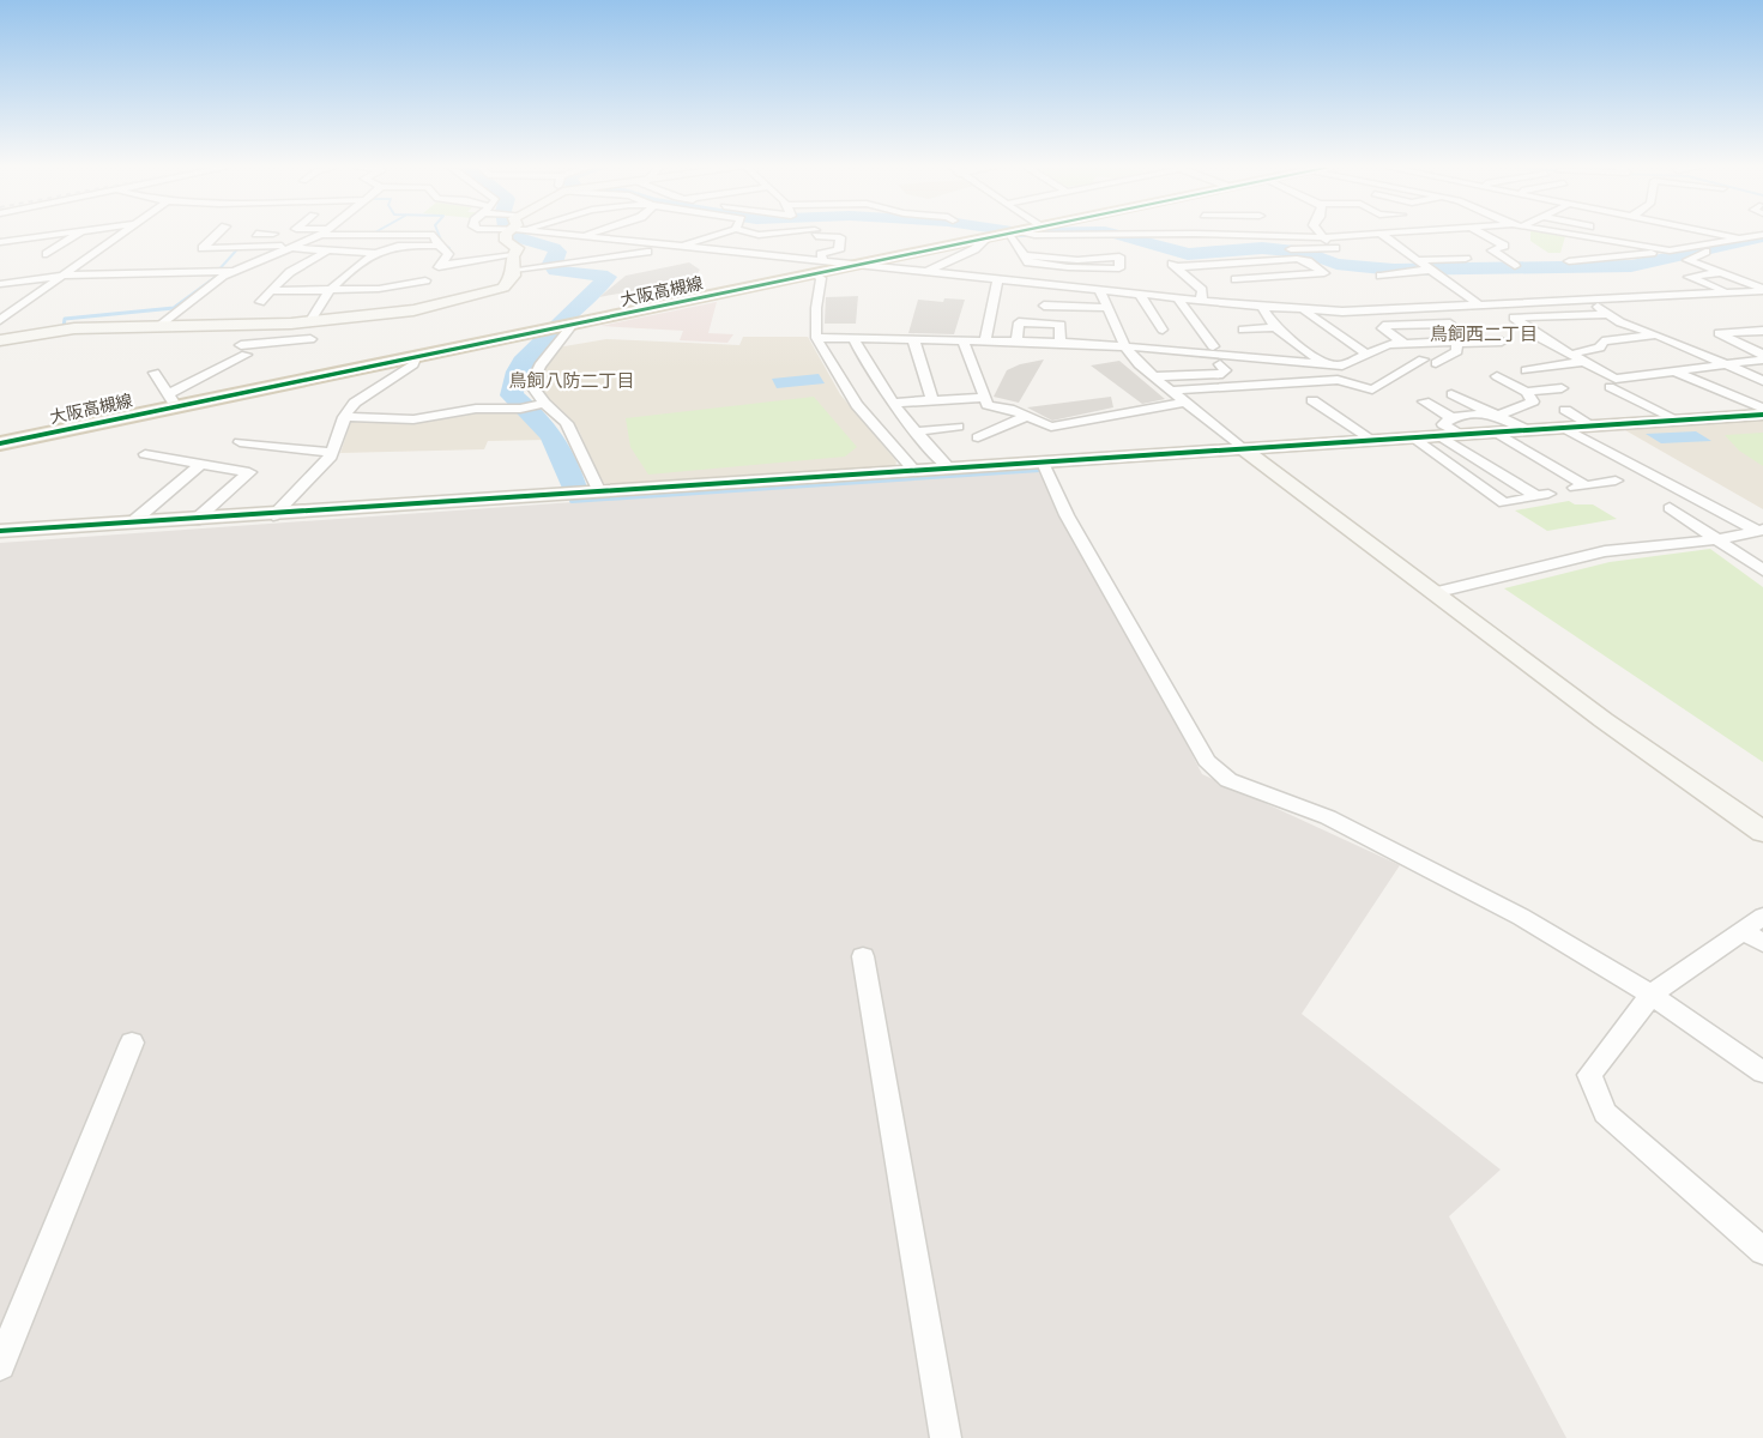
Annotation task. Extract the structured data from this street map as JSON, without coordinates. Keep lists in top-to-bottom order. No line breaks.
{"streets":{"main road":["大阪高槻線"]},"districts":["鳥飼西二丁目","鳥飼八防二丁目"]}
